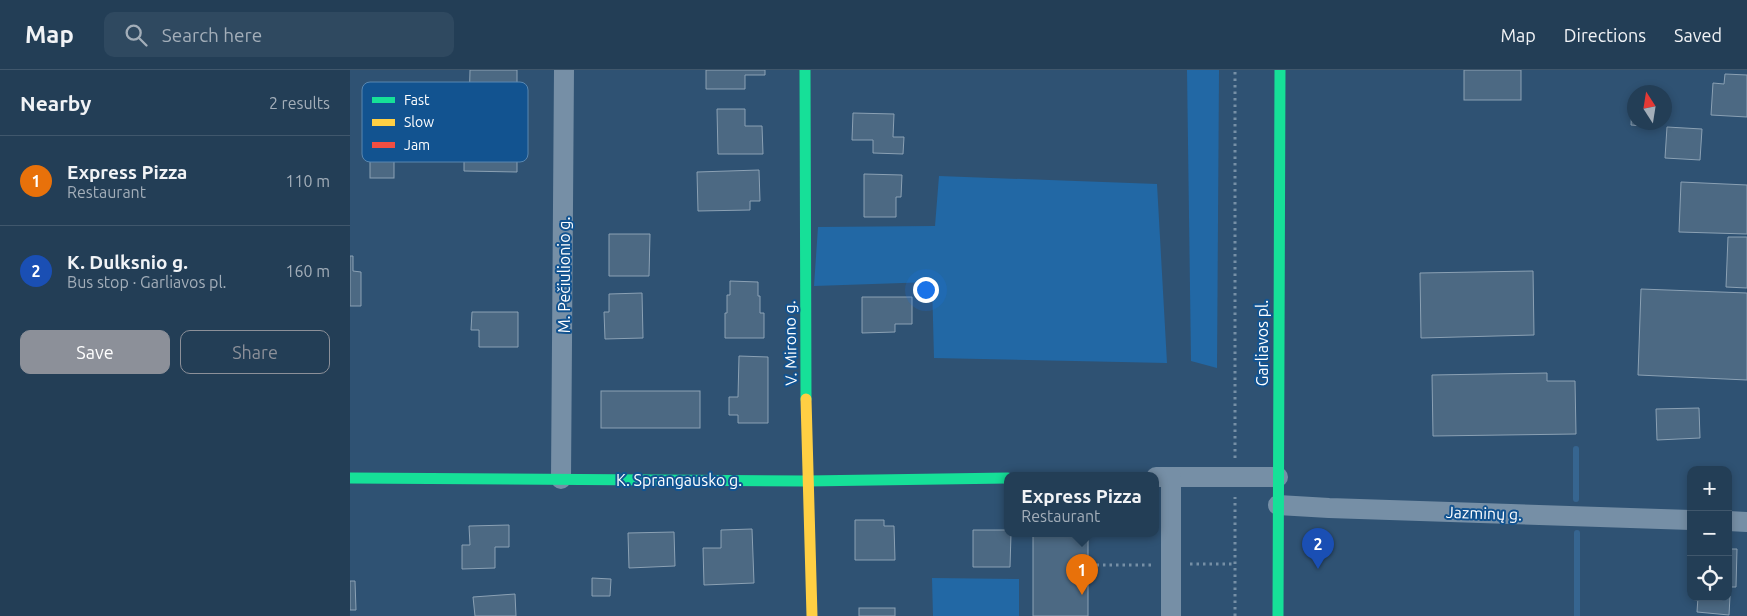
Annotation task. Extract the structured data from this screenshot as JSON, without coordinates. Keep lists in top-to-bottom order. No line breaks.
{"streets":{"street":["M. Pečiulionio g.","V. Mirono g.","Garliavos pl.","K. Sprangausko g.","Jazminų g."]},"crossings":[["M. Pečiulionio g.","K. Sprangausko g."],["V. Mirono g.","K. Sprangausko g."],["Garliavos pl.","Jazminų g."]],"legend":["Fast","Slow","Jam"],"north":"top","page":{"header":"Map","search":"Search here","nav":["Map","Directions","Saved"],"heading":["Nearby","2 results"],"list":[{"mark":"1","name":"Express Pizza","note":"Restaurant","value":"110 m"},{"mark":"2","name":"K. Dulksnio g.","note":"Bus stop · Garliavos pl.","value":"160 m"}],"buttons":["Save","Share"],"map_buttons":["+","−"],"popup":["Express Pizza","Restaurant"],"pins":["2","1"]}}
